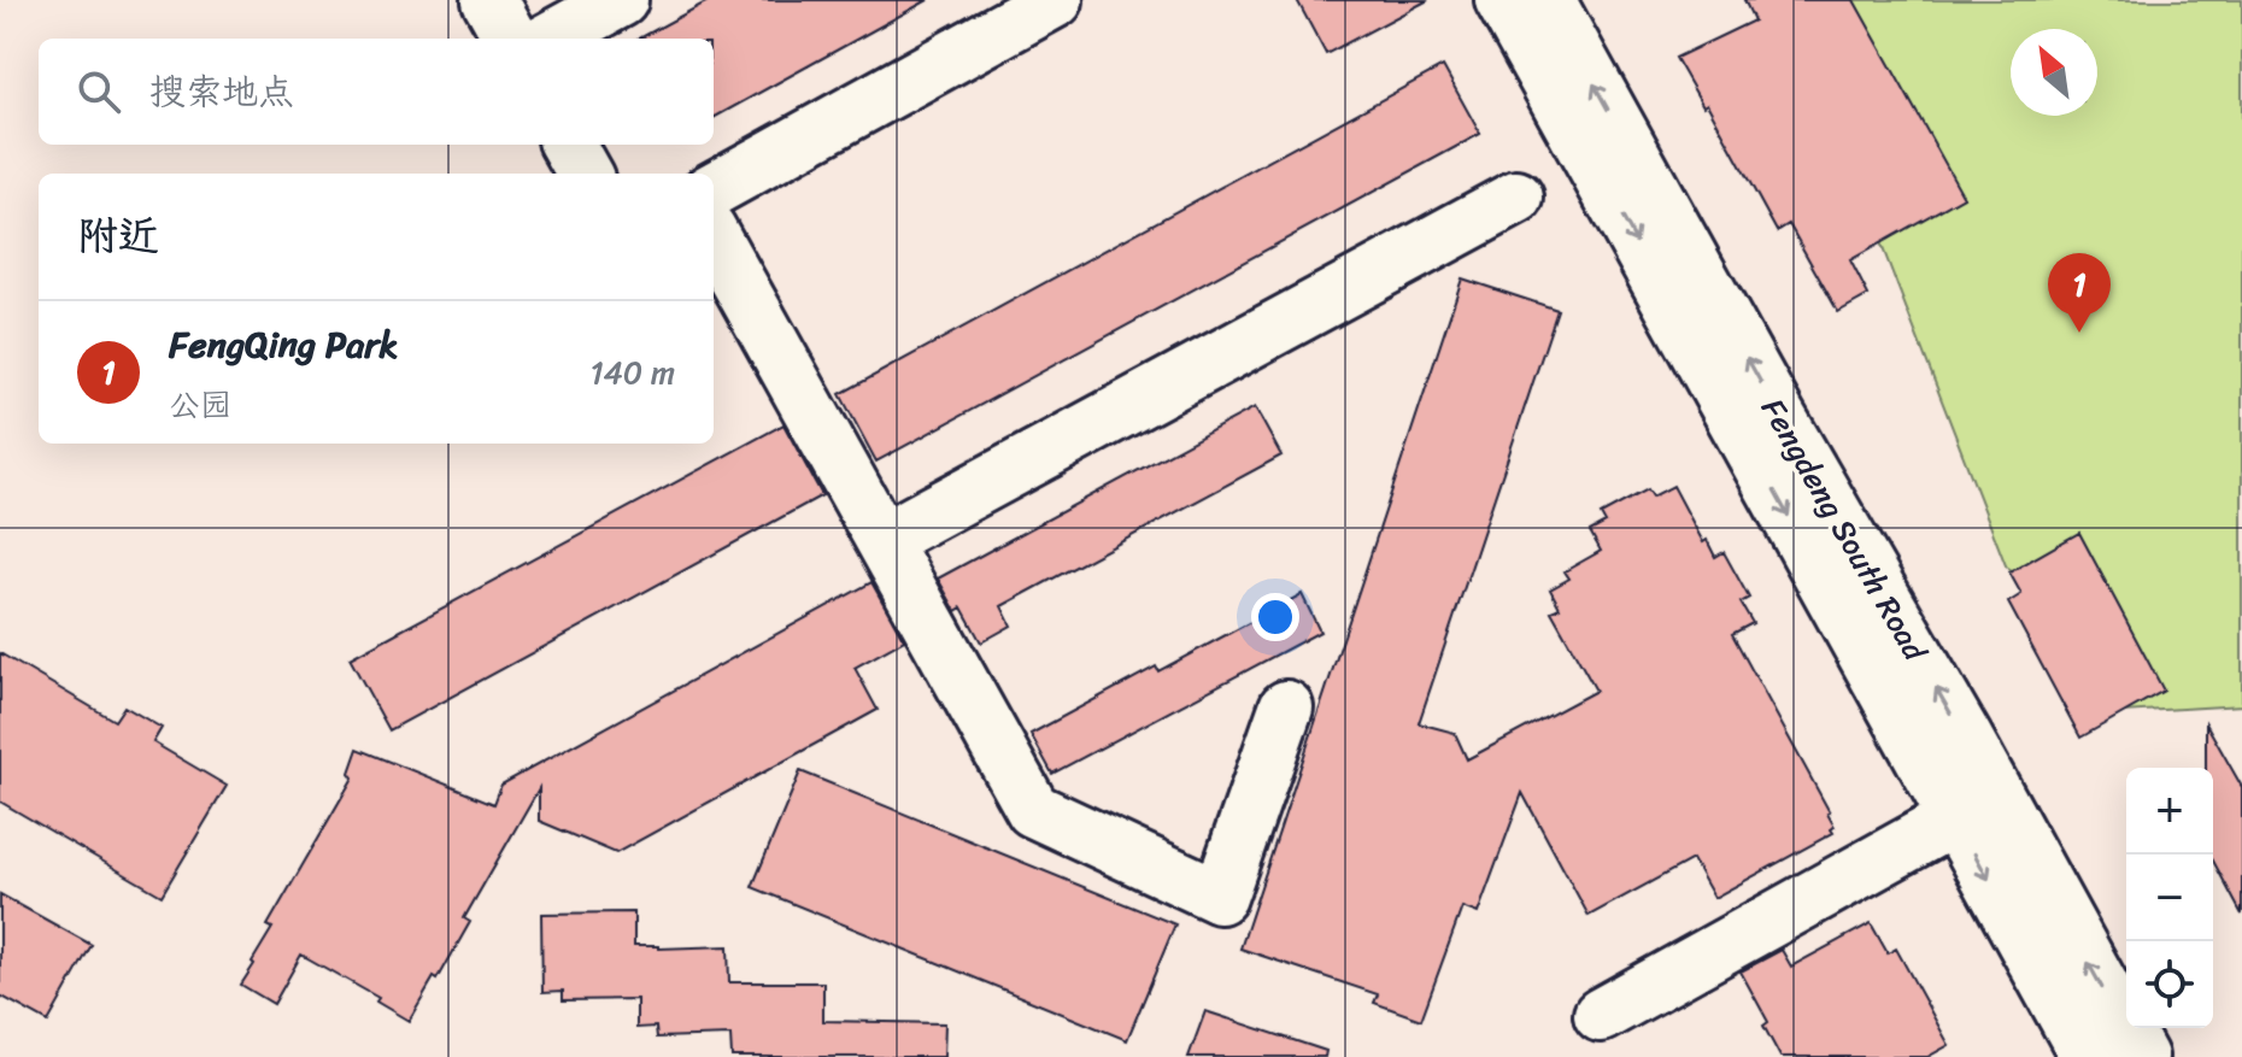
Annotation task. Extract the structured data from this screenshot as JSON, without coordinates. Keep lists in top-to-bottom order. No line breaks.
{"streets":{"street":["Fengdeng South Road"]},"north":"top left","page":{"search":"搜索地点","heading":"附近","pins":"1","list":[{"mark":"1","name":"FengQing Park","note":"公园","value":"140 m"}],"map_buttons":["+","−"]}}
